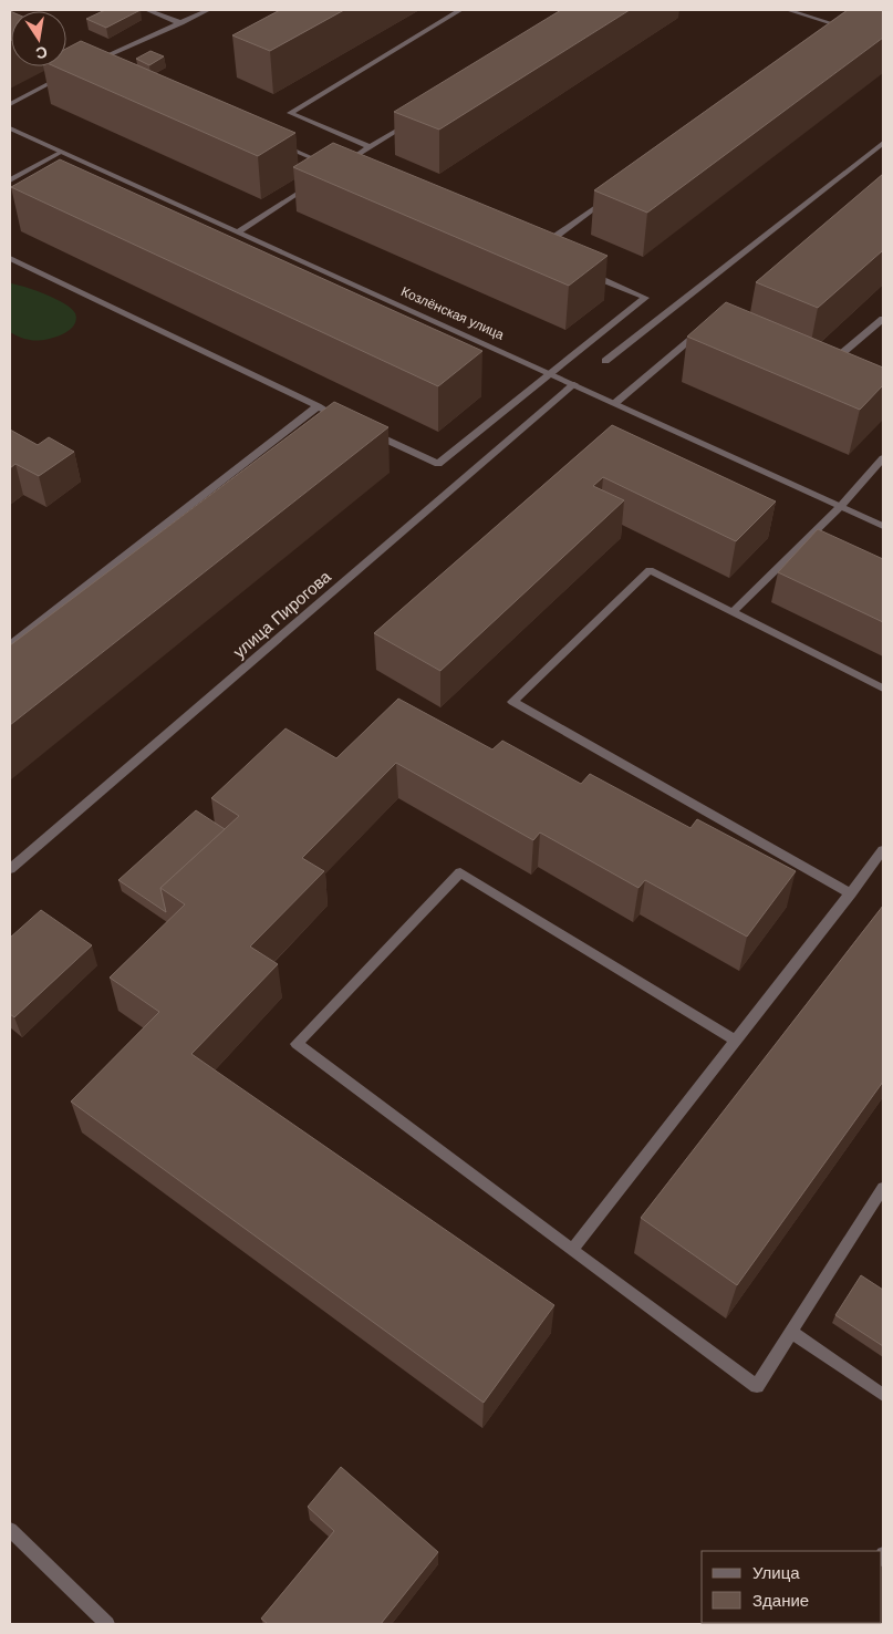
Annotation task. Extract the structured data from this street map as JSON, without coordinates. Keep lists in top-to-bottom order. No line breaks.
{"streets":{"street":["Козлёнская улица","улица Пирогова"]},"crossings":[["Козлёнская улица","улица Пирогова"]],"legend":["Улица","Здание"],"north":"bottom"}
